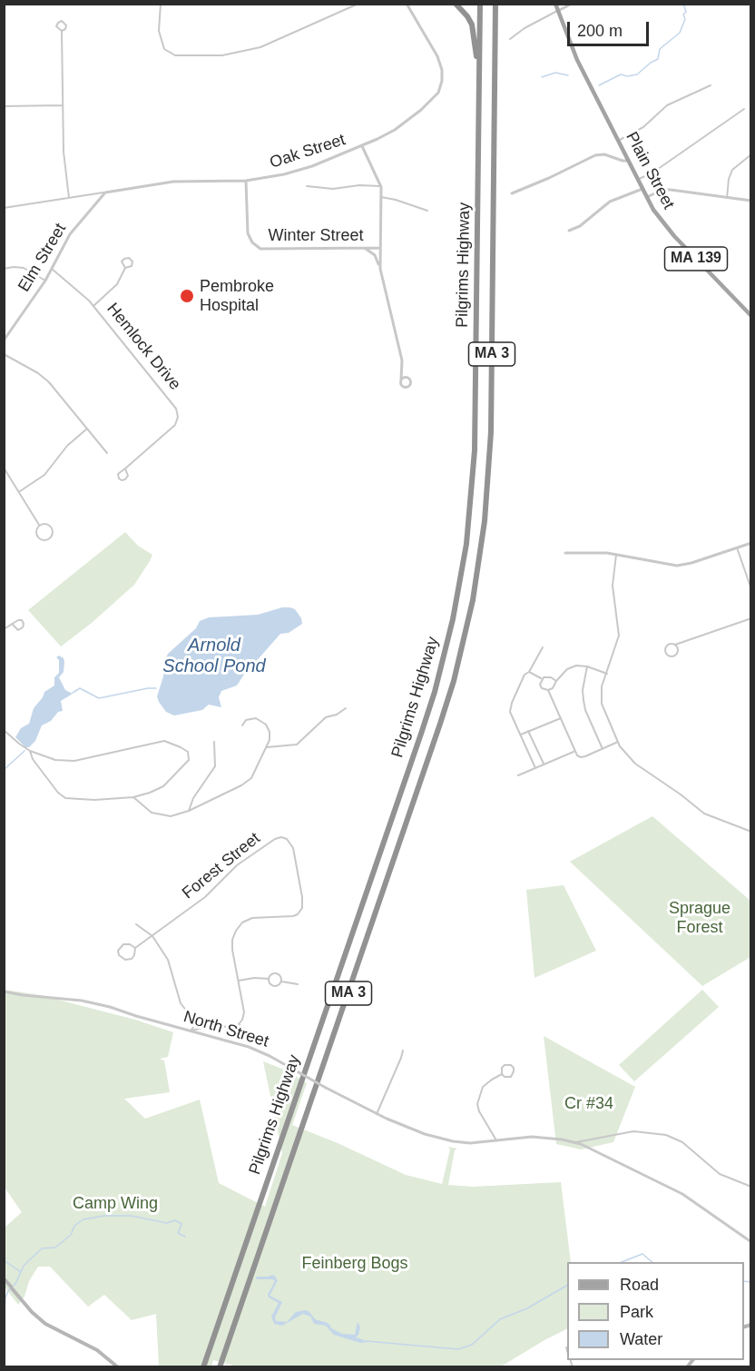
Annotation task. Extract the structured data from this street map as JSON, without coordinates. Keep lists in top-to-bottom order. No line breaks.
{"streets":{"highway":["Pilgrims Highway","MA 3"],"main road":["Plain Street","MA 139"],"street":["Oak Street","Winter Street","Elm Street","Hemlock Drive","Forest Street","North Street"]},"crossings":[["Oak Street","Winter Street"],["Oak Street","Elm Street"],["Plain Street","MA 139"],["Elm Street","Hemlock Drive"]],"water":["Arnold School Pond"],"parks":["Sprague Forest","Cr #34","Camp Wing","Feinberg Bogs"],"places":["Pembroke Hospital"],"legend":["Road","Park","Water"],"scale_bar":"200 m"}
